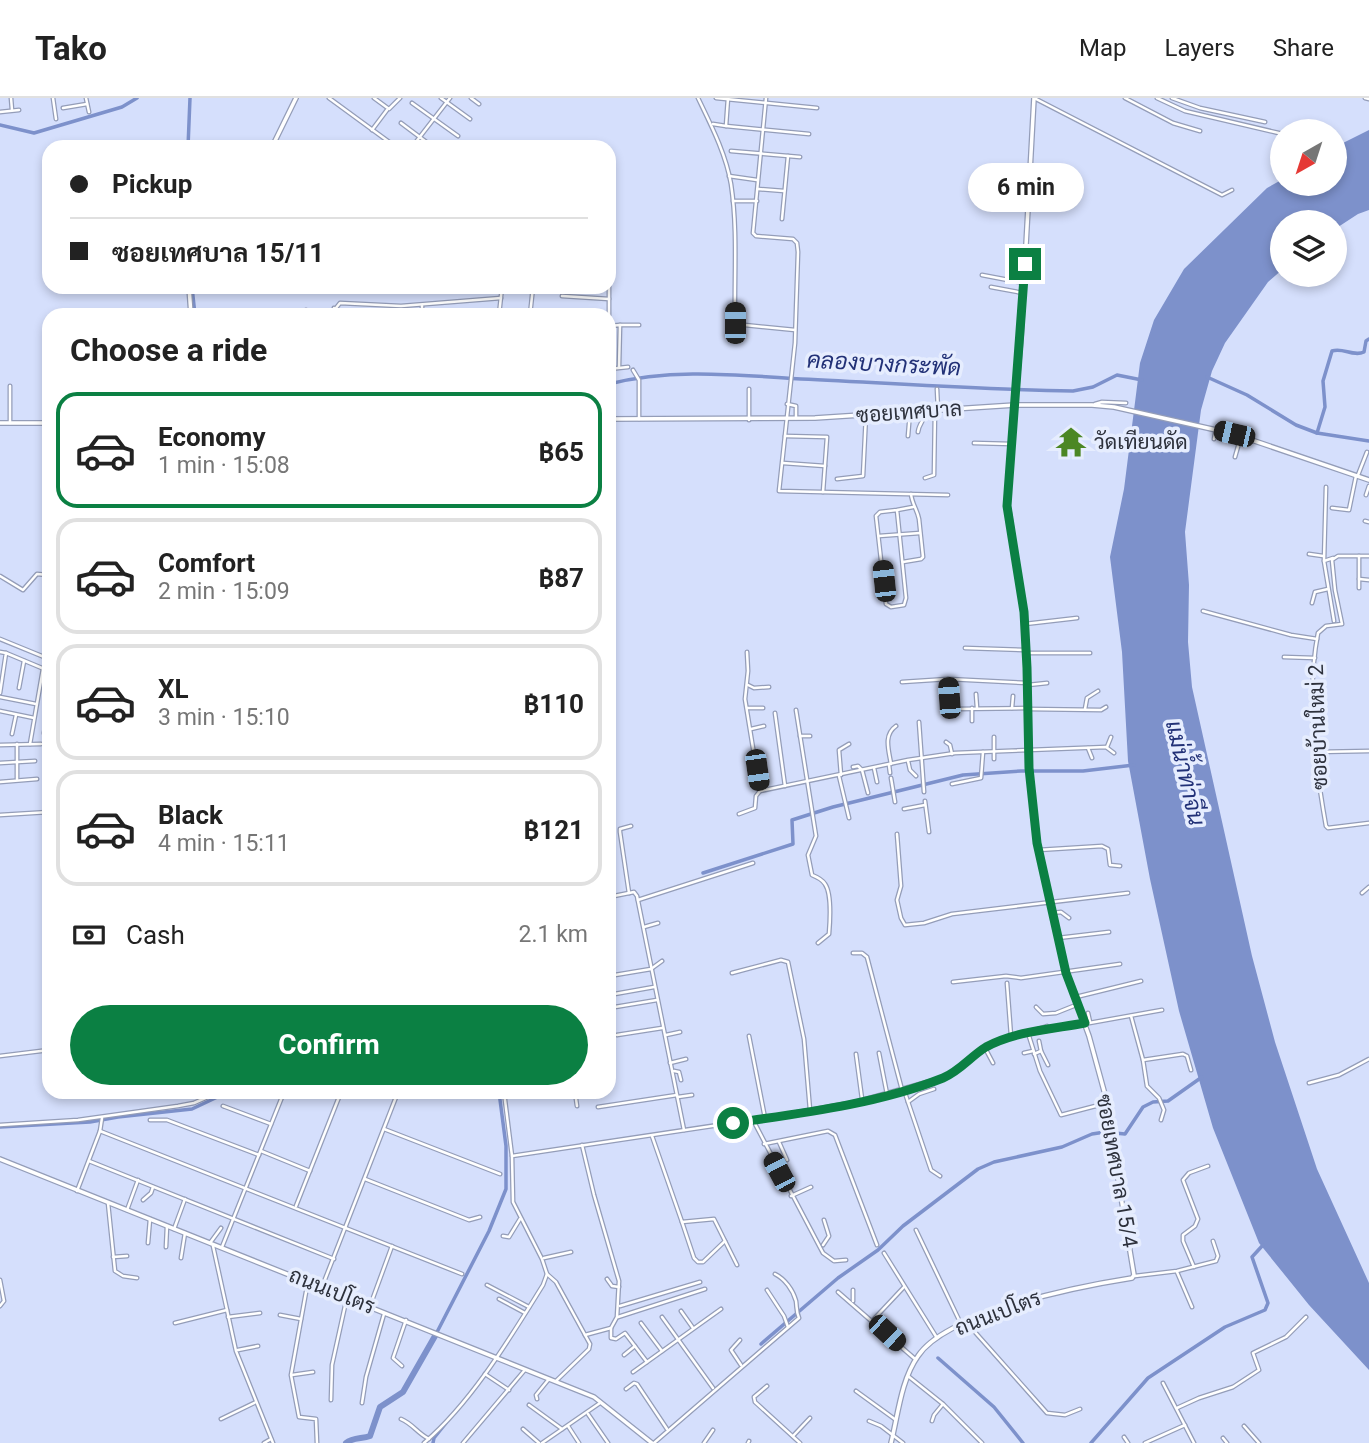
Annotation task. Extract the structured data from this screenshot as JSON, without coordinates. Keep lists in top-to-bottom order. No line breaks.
{"streets":{"street":["ซอยเทศบาล","ซอยบ้านใหม่ 2","ซอยเทศบาล 15/4","ถนนเปโตร"]},"crossings":[["ซอยเทศบาล","ซอยเทศบาล 15/4"],["ซอยเทศบาล 15/4","ถนนเปโตร"]],"water":["คลองบางกระพัด","แม่น้ำท่าจีน"],"places":{"temple":["วัดเทียนดัด"]},"north":"bottom left","page":{"header":"Tako","nav":["Map","Layers","Share"],"banner":["Pickup","ซอยเทศบาล 15/11"],"bubble":"6 min","heading":"Choose a ride","list":[{"name":"Economy","note":"1 min · 15:08","value":"฿65"},{"name":"Comfort","note":"2 min · 15:09","value":"฿87"},{"name":"XL","note":"3 min · 15:10","value":"฿110"},{"name":"Black","note":"4 min · 15:11","value":"฿121"}],"pay":["Cash","2.1 km"],"buttons":"Confirm"}}
